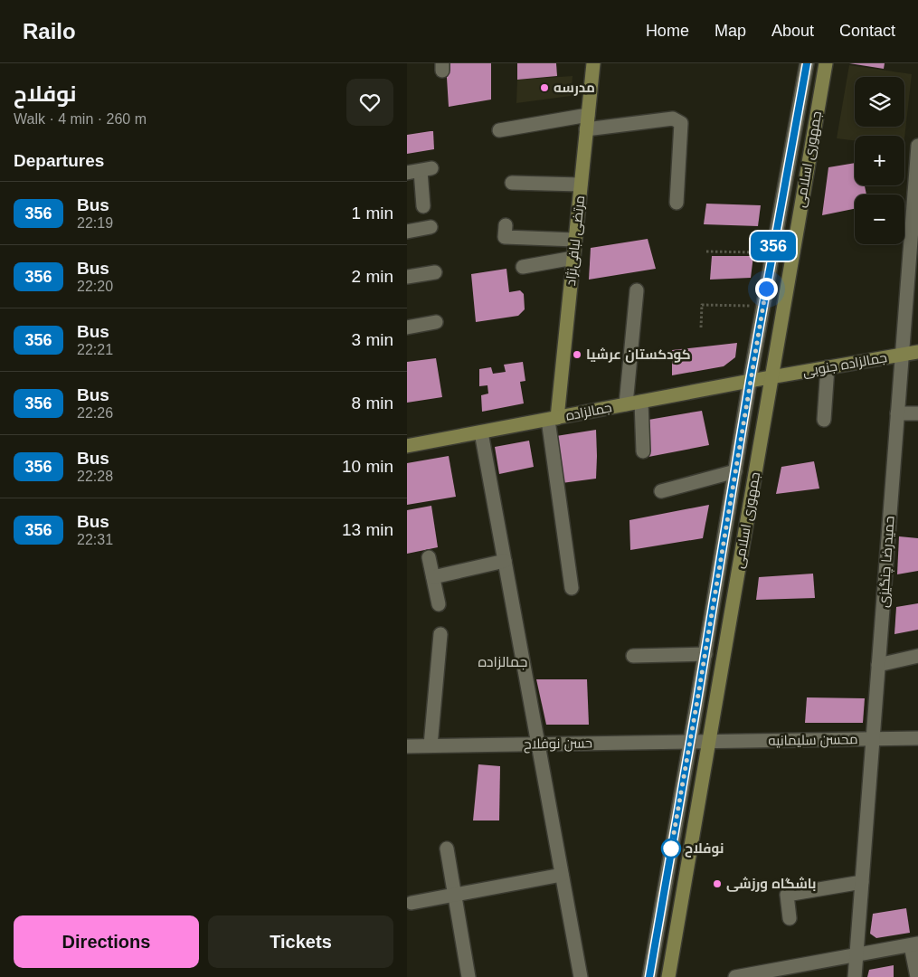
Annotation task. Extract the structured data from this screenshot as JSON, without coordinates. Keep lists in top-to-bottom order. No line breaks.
{"streets":{"main road":["جمهوری اسلامی","مرتضی لبافی‌نژاد","جمالزاده جنوبی","جمالزاده"],"street":["حمیدرضا چنگیزی","محسن سلیمانیه","حسن نوفلاح"]},"crossings":[["جمهوری اسلامی","جمالزاده جنوبی"],["جمهوری اسلامی","جمالزاده"],["جمهوری اسلامی","محسن سلیمانیه"],["جمهوری اسلامی","حسن نوفلاح"],["مرتضی لبافی‌نژاد","جمالزاده"],["جمالزاده جنوبی","جمالزاده"],["جمالزاده جنوبی","حمیدرضا چنگیزی"],["حمیدرضا چنگیزی","محسن سلیمانیه"],["محسن سلیمانیه","حسن نوفلاح"]],"districts":["جمالزاده"],"places":["مدرسه","کودکستان عرشیا","نوفلاح","باشگاه ورزشی"],"lines":["bus line 356"],"page":{"header":"Railo","nav":["Home","Map","About","Contact"],"heading":[["نوفلاح","Walk · 4 min · 260 m"],"Departures"],"on_map":"356","map_buttons":["+","−"],"list":[{"mark":"356","name":"Bus","note":"22:19","value":"1 min"},{"mark":"356","name":"Bus","note":"22:20","value":"2 min"},{"mark":"356","name":"Bus","note":"22:21","value":"3 min"},{"mark":"356","name":"Bus","note":"22:26","value":"8 min"},{"mark":"356","name":"Bus","note":"22:28","value":"10 min"},{"mark":"356","name":"Bus","note":"22:31","value":"13 min"}],"buttons":["Directions","Tickets"]}}
